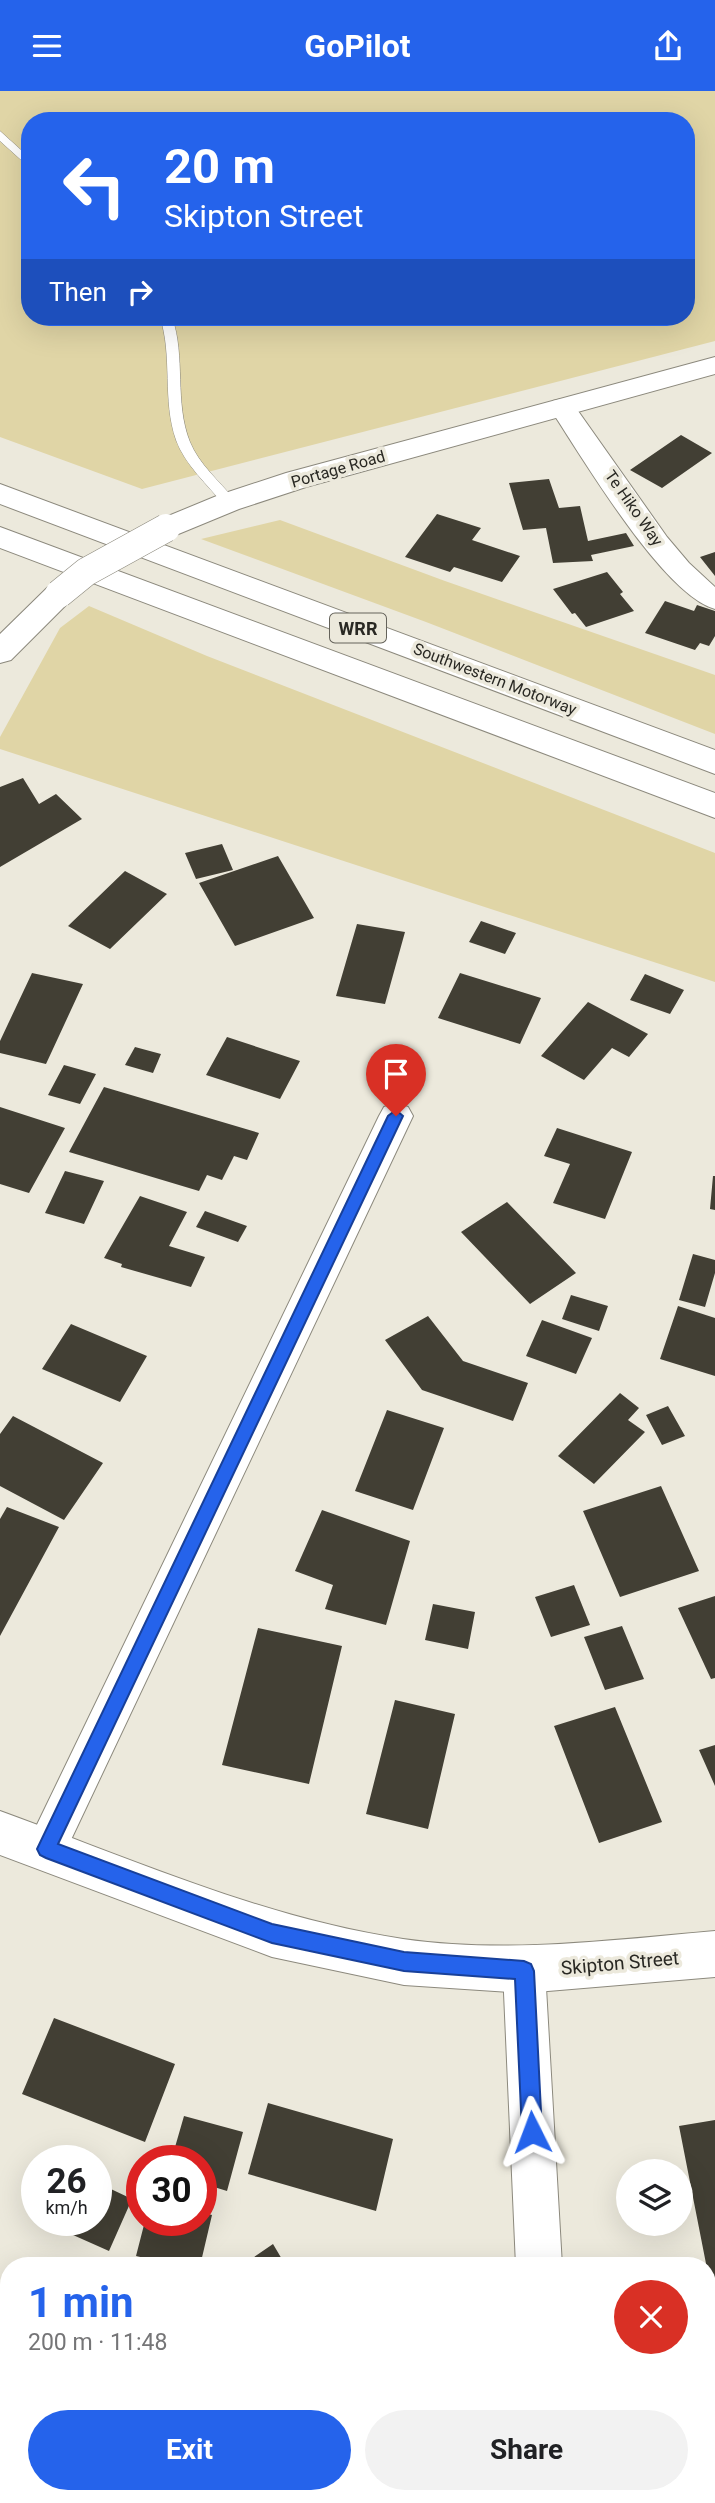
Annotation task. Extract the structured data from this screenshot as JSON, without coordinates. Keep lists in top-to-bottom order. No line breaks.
{"streets":{"main road":["Portage Road","WRR","Southwestern Motorway","Skipton Street"],"street":["Te Hiko Way"]},"crossings":[["Portage Road","Te Hiko Way"]],"page":{"header":"GoPilot","turn":["20 m","Skipton Street"],"then":"Then","speed":"26 km/h","limit":"30","heading":["1 min","200 m · 11:48"],"buttons":["Exit","Share"]}}
